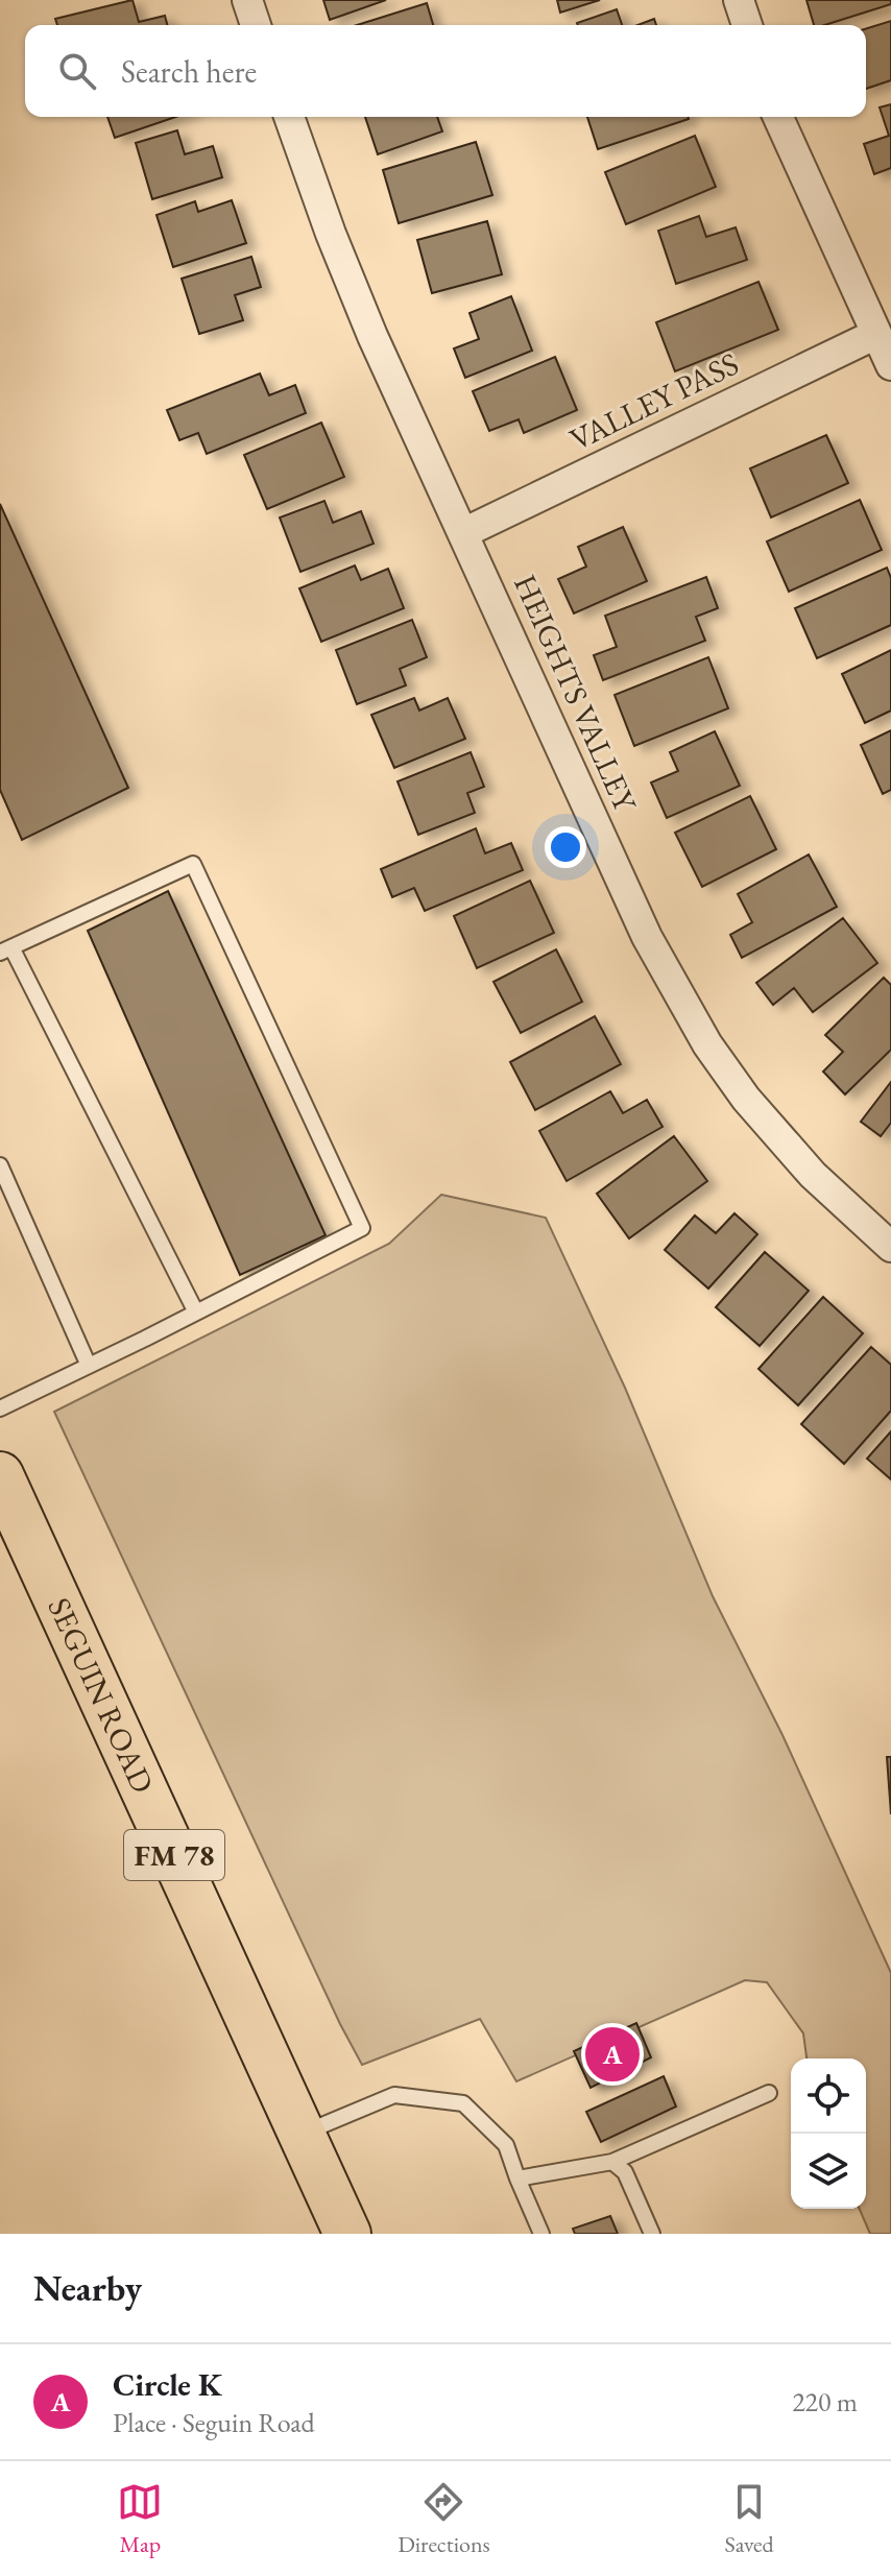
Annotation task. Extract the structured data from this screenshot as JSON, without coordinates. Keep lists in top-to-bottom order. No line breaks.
{"streets":{"main road":["SEGUIN ROAD","FM 78"],"street":["VALLEY PASS","HEIGHTS VALLEY"]},"crossings":[["VALLEY PASS","HEIGHTS VALLEY"]],"page":{"search":"Search here","pins":"A","heading":"Nearby","list":[{"mark":"A","name":"Circle K","note":"Place · Seguin Road","value":"220 m"}],"nav":["Map","Directions","Saved"]}}
